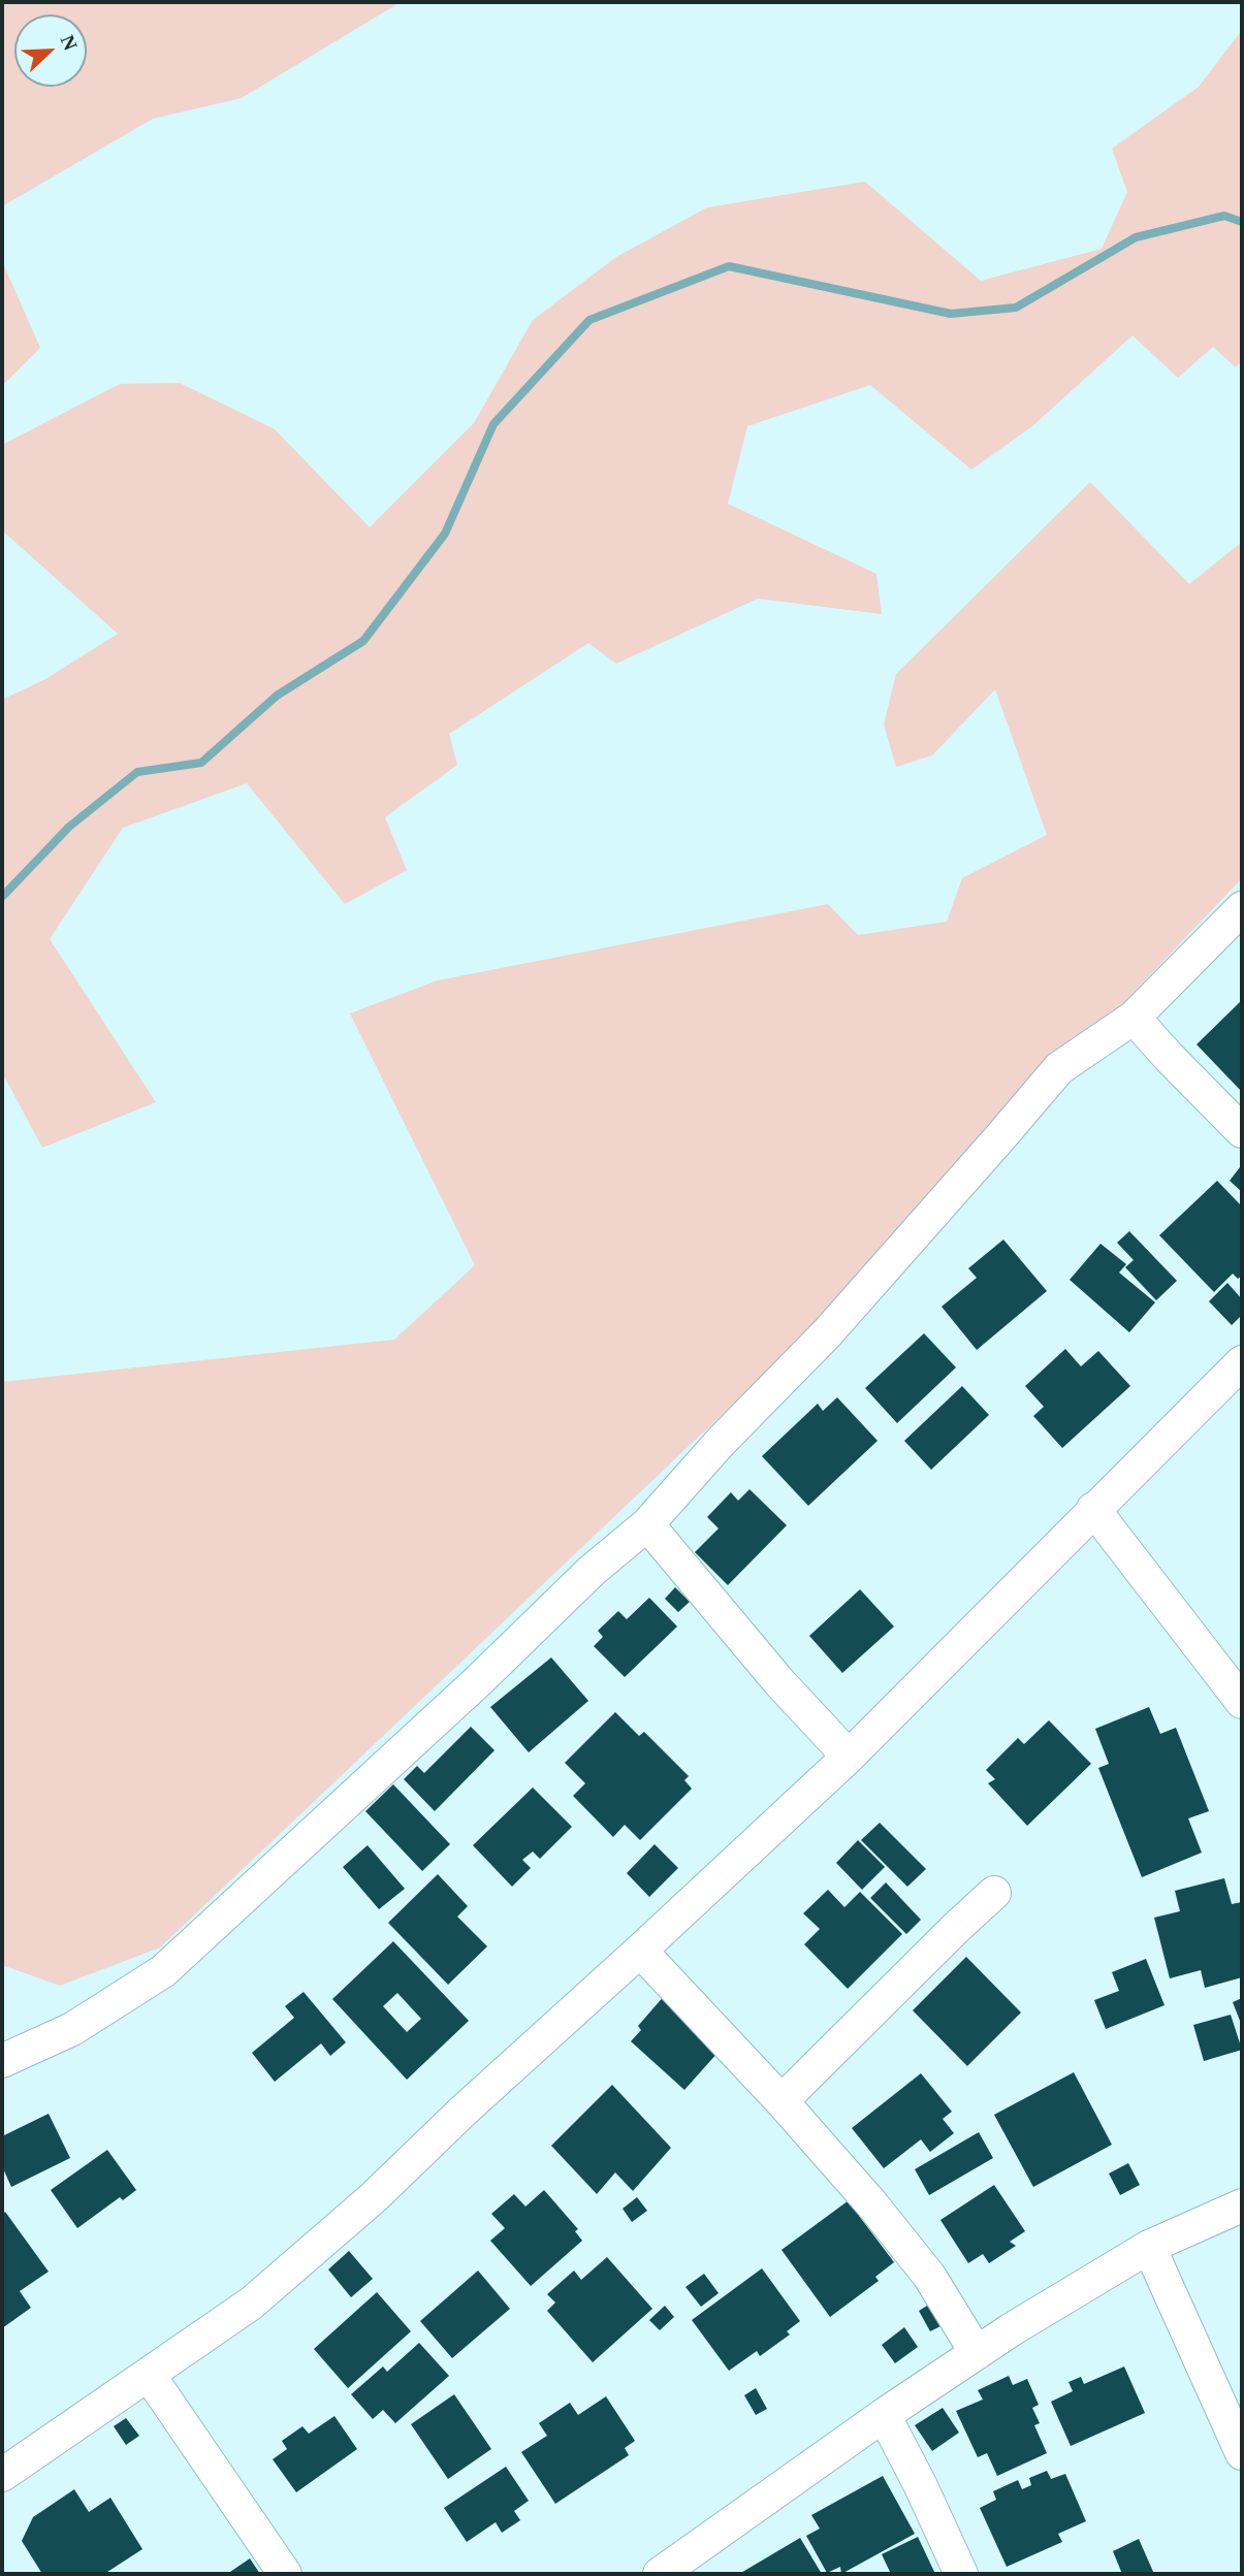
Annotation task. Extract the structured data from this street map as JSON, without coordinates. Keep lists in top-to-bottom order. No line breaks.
{"north":"top right"}
